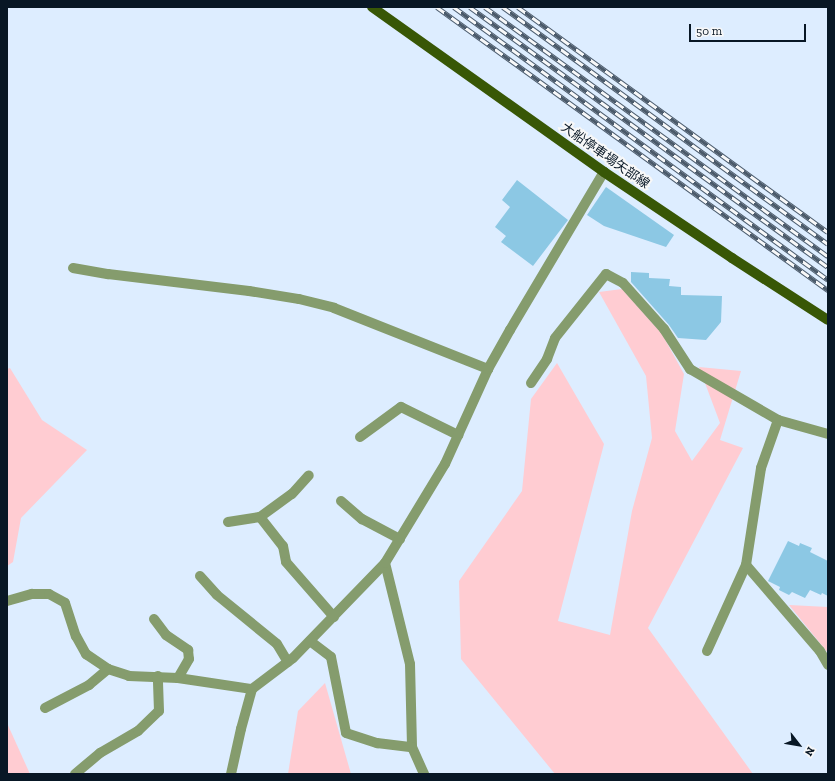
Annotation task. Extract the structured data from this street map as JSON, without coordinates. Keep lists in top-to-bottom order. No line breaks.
{"streets":{"main road":["大船停車場矢部線"]},"scale_bar":"50 m","north":"bottom right"}
